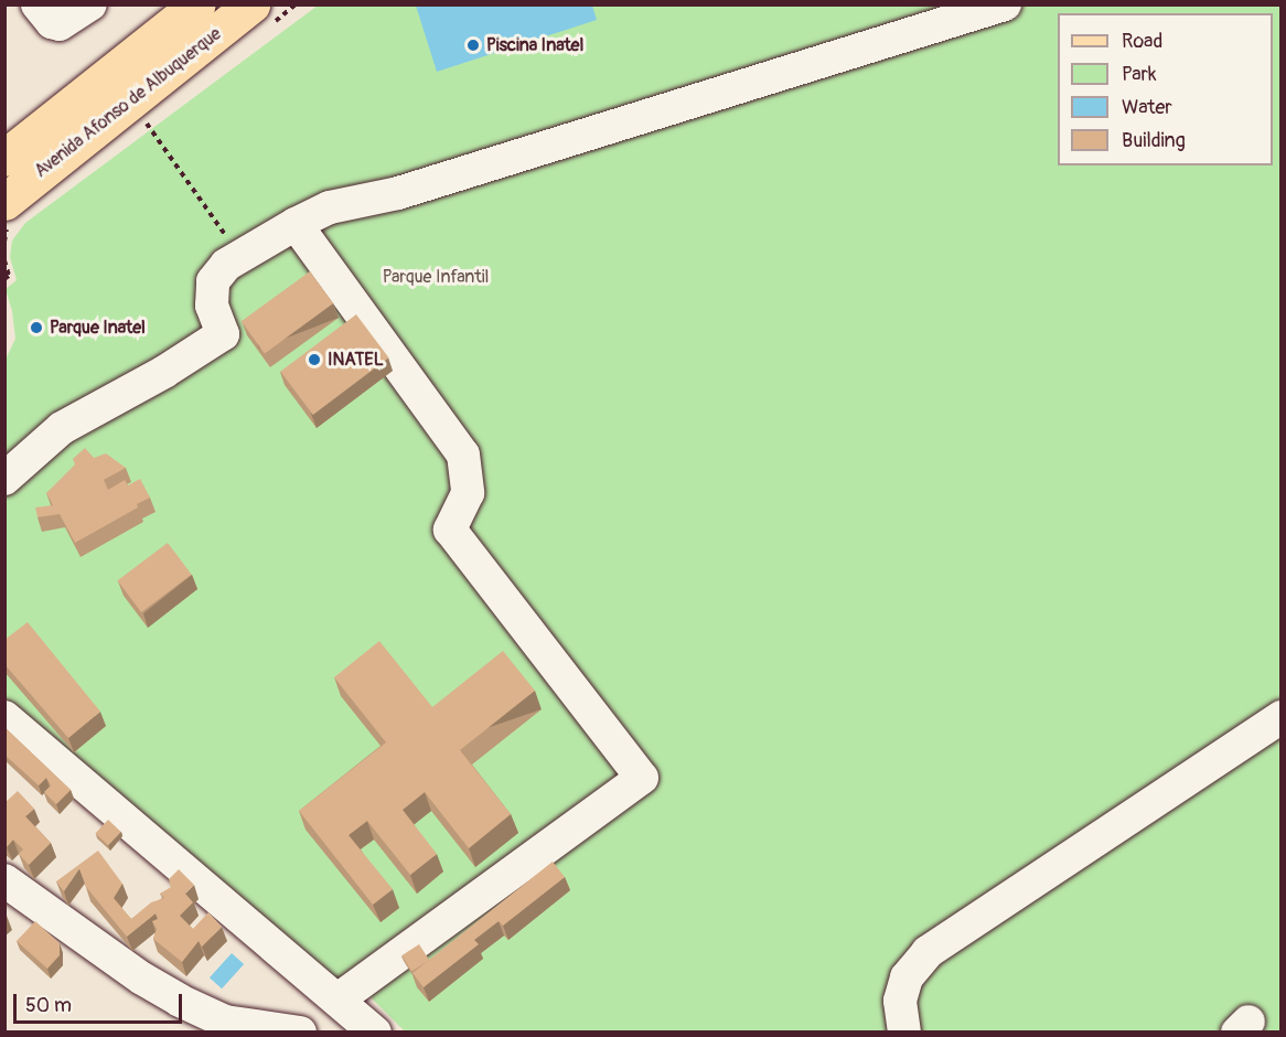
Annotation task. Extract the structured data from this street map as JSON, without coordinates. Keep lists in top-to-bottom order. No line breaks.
{"streets":{"main road":["Avenida Afonso de Albuquerque"]},"parks":["Parque Infantil"],"places":["Piscina Inatel","Parque Inatel","INATEL"],"legend":["Road","Park","Water","Building"],"scale_bar":"50 m"}
